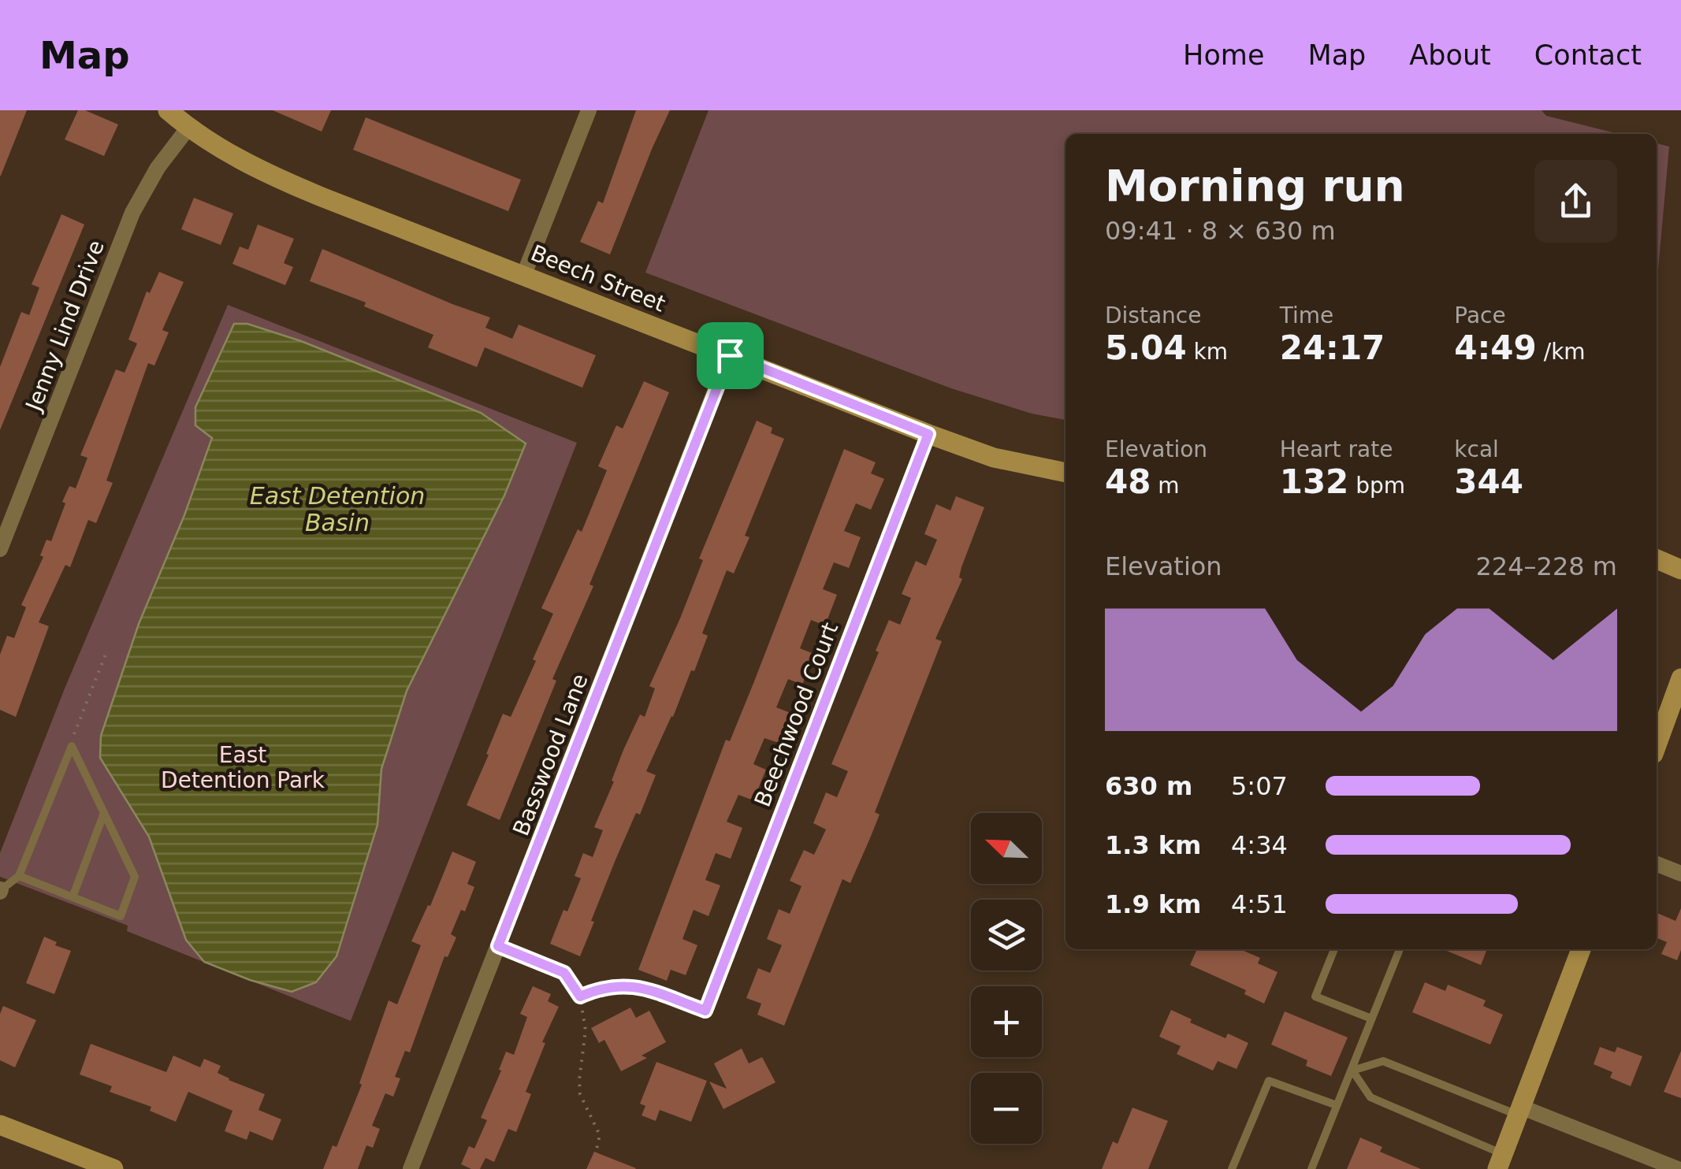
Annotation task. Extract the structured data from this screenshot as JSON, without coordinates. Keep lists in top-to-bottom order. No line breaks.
{"streets":{"street":["Beech Street","Jenny Lind Drive","Beechwood Court","Basswood Lane"]},"crossings":[["Beech Street","Jenny Lind Drive"],["Beech Street","Beechwood Court"],["Beech Street","Basswood Lane"]],"water":["East Detention Basin"],"parks":["East Detention Park"],"north":"top left","page":{"header":"Map","nav":["Home","Map","About","Contact"],"heading":["Morning run","09:41 · 8 × 630 m"],"stats":[["Distance","5.04 km"],["Time","24:17"],["Pace","4:49 /km"],["Elevation","48 m"],["Heart rate","132 bpm"],["kcal","344"]],"chart":["Elevation","224–228 m"],"list":[{"name":"630 m","note":"5:07"},{"name":"1.3 km","note":"4:34"},{"name":"1.9 km","note":"4:51"}],"map_buttons":["+","−"]}}
